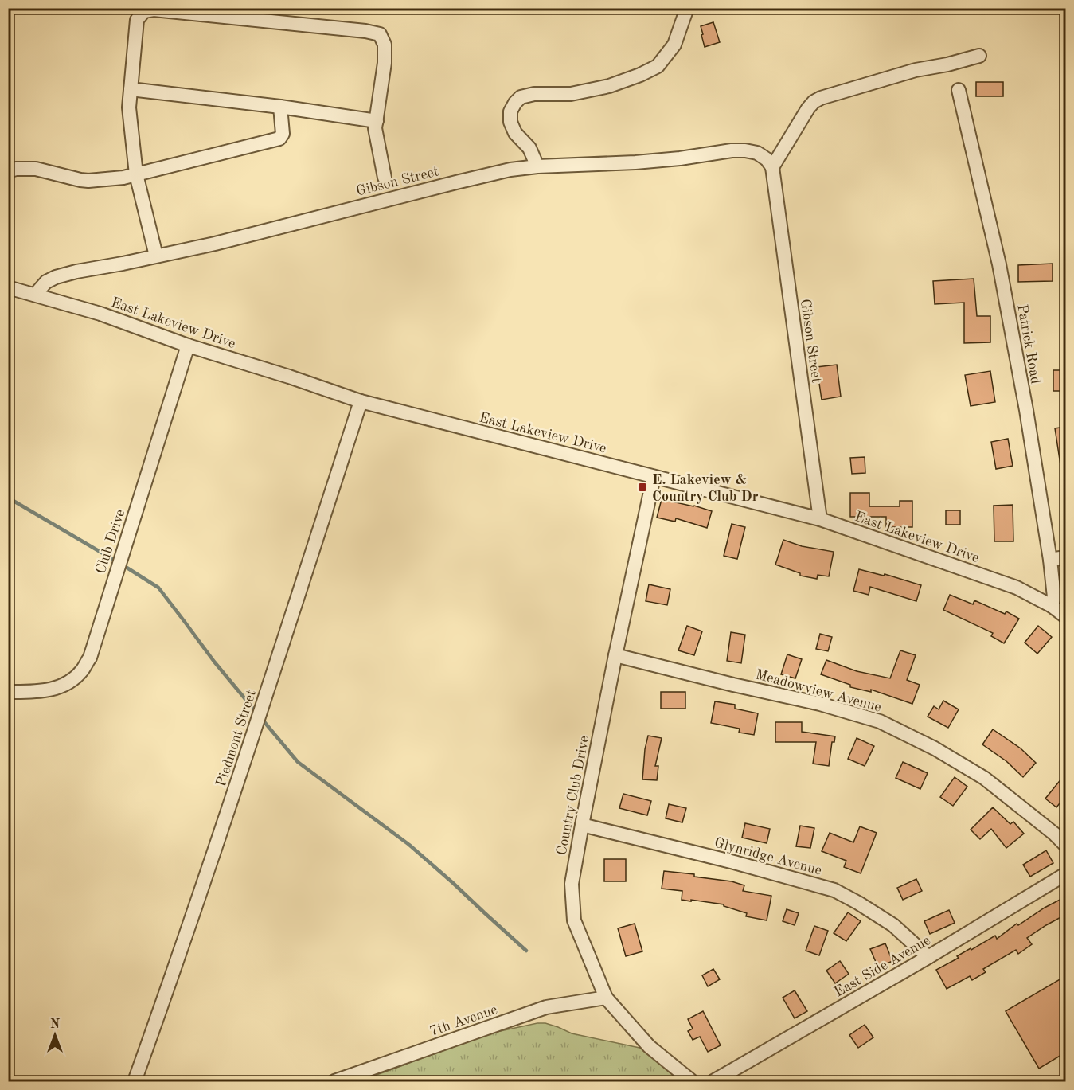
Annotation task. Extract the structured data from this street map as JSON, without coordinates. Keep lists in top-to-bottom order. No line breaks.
{"streets":{"street":["Gibson Street","East Lakeview Drive","Patrick Road","Club Drive","Meadowview Avenue","Piedmont Street","Country Club Drive","Glynridge Avenue","East Side Avenue","7th Avenue"]},"crossings":[["Gibson Street","East Lakeview Drive"],["East Lakeview Drive","Patrick Road"],["East Lakeview Drive","Club Drive"],["East Lakeview Drive","Piedmont Street"],["East Lakeview Drive","Country Club Drive"],["Meadowview Avenue","Country Club Drive"],["Country Club Drive","Glynridge Avenue"],["Country Club Drive","7th Avenue"],["Glynridge Avenue","East Side Avenue"]],"places":{"transit":["E. Lakeview & Country Club Dr"]},"north":"top"}
